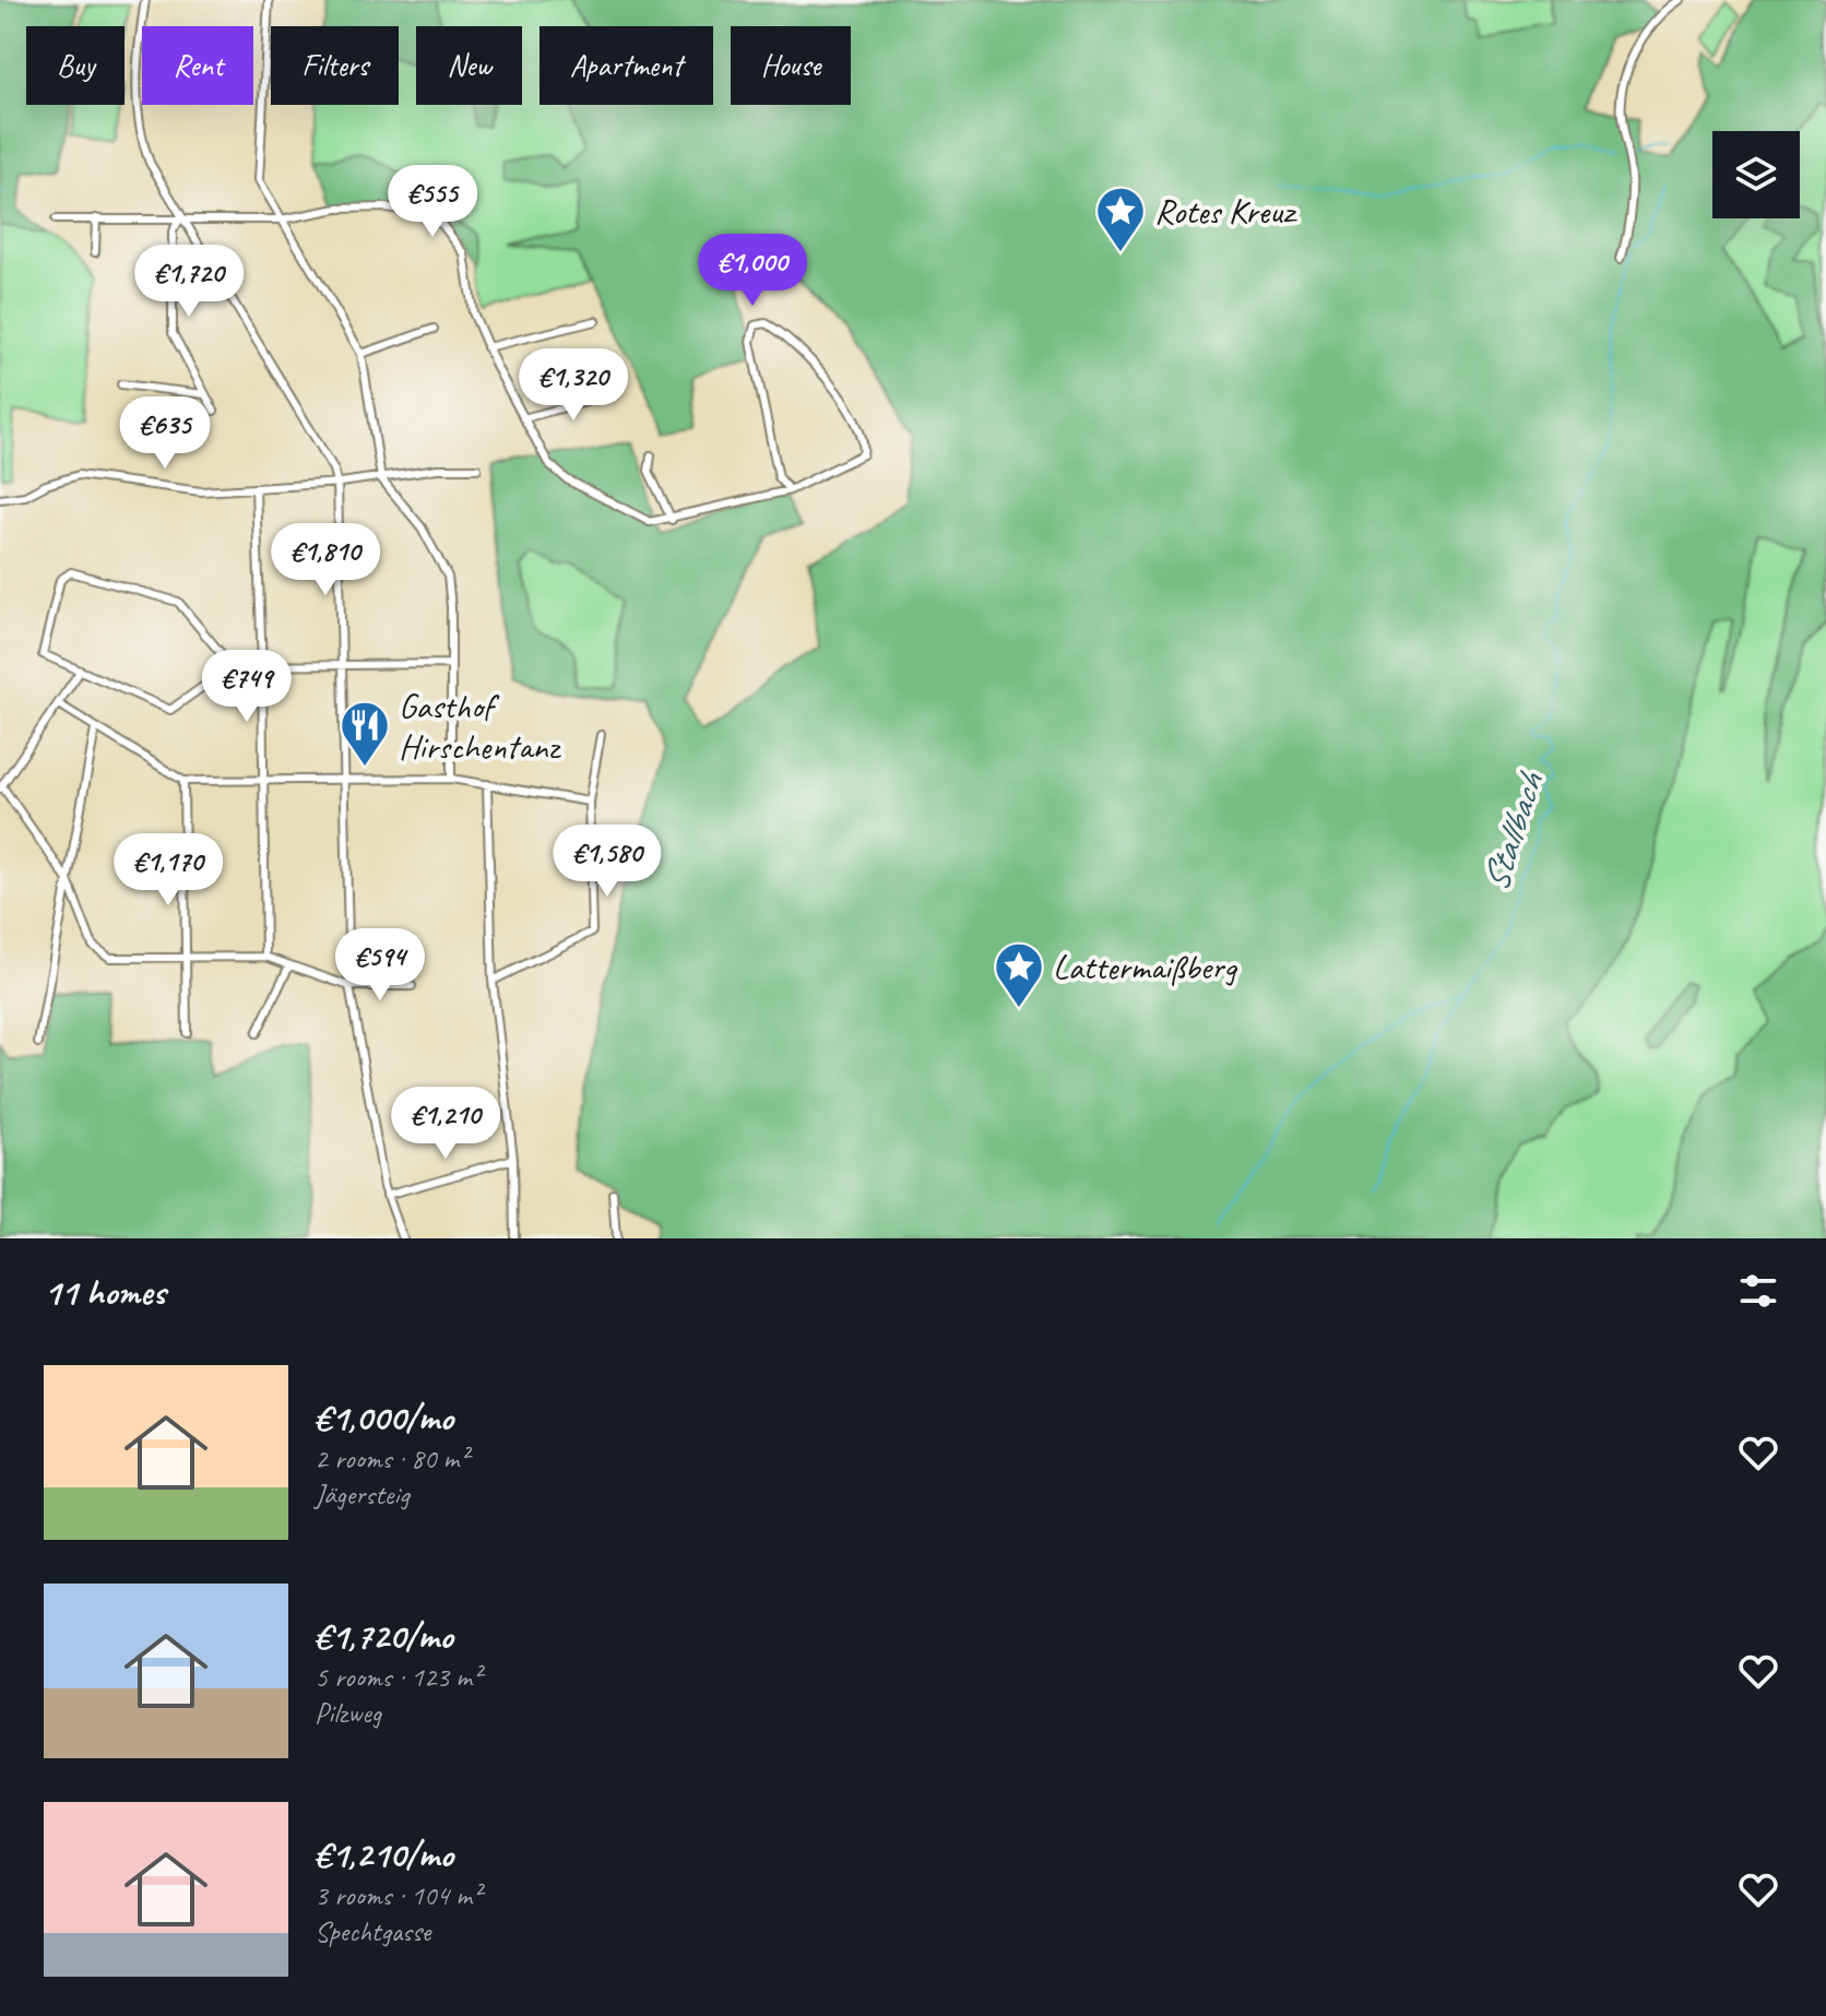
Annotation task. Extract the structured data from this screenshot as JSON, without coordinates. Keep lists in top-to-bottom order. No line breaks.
{"water":["Stallbach"],"places":{"place":["Rotes Kreuz","Lattermaißberg"],"restaurant":["Gasthof Hirschentanz"]},"page":{"chip":["Buy","Rent","Filters","New","Apartment","House"],"price":["€555","€1,000","€1,720","€1,320","€635","€1,810","€749","€1,580","€1,170","€594","€1,210"],"heading":"11 homes","list":[{"name":"€1,000/mo","note":"2 rooms · 80 m² · Jägersteig"},{"name":"€1,720/mo","note":"5 rooms · 123 m² · Pilzweg"},{"name":"€1,210/mo","note":"3 rooms · 104 m² · Spechtgasse"}]}}
